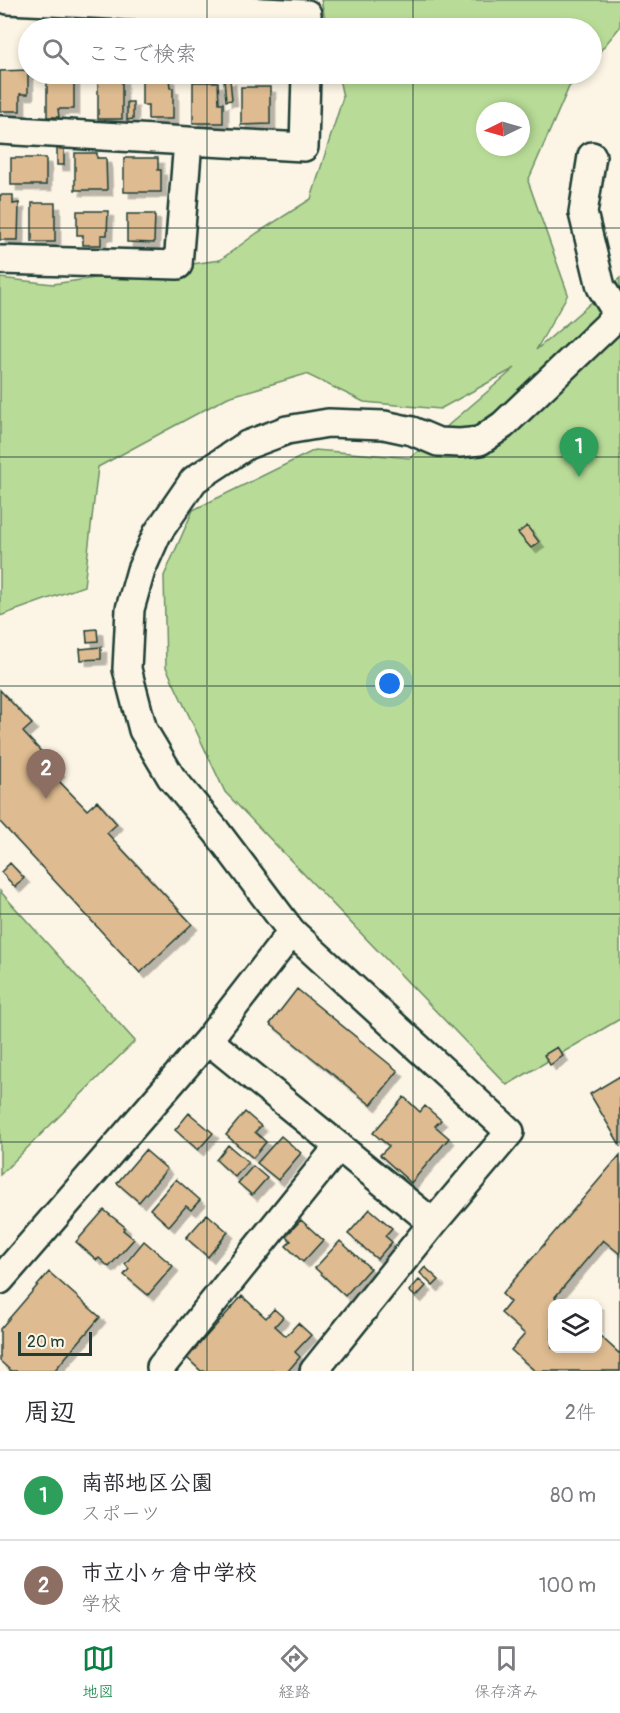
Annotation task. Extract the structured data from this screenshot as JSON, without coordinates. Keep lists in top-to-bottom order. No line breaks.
{"scale_bar":"20 m","north":"left","page":{"search":"ここで検索","pins":["1","2"],"scale":"20 m","heading":["周辺","2件"],"list":[{"mark":"1","name":"南部地区公園","note":"スポーツ","value":"80 m"},{"mark":"2","name":"市立小ヶ倉中学校","note":"学校","value":"100 m"}],"nav":["地図","経路","保存済み"]}}
